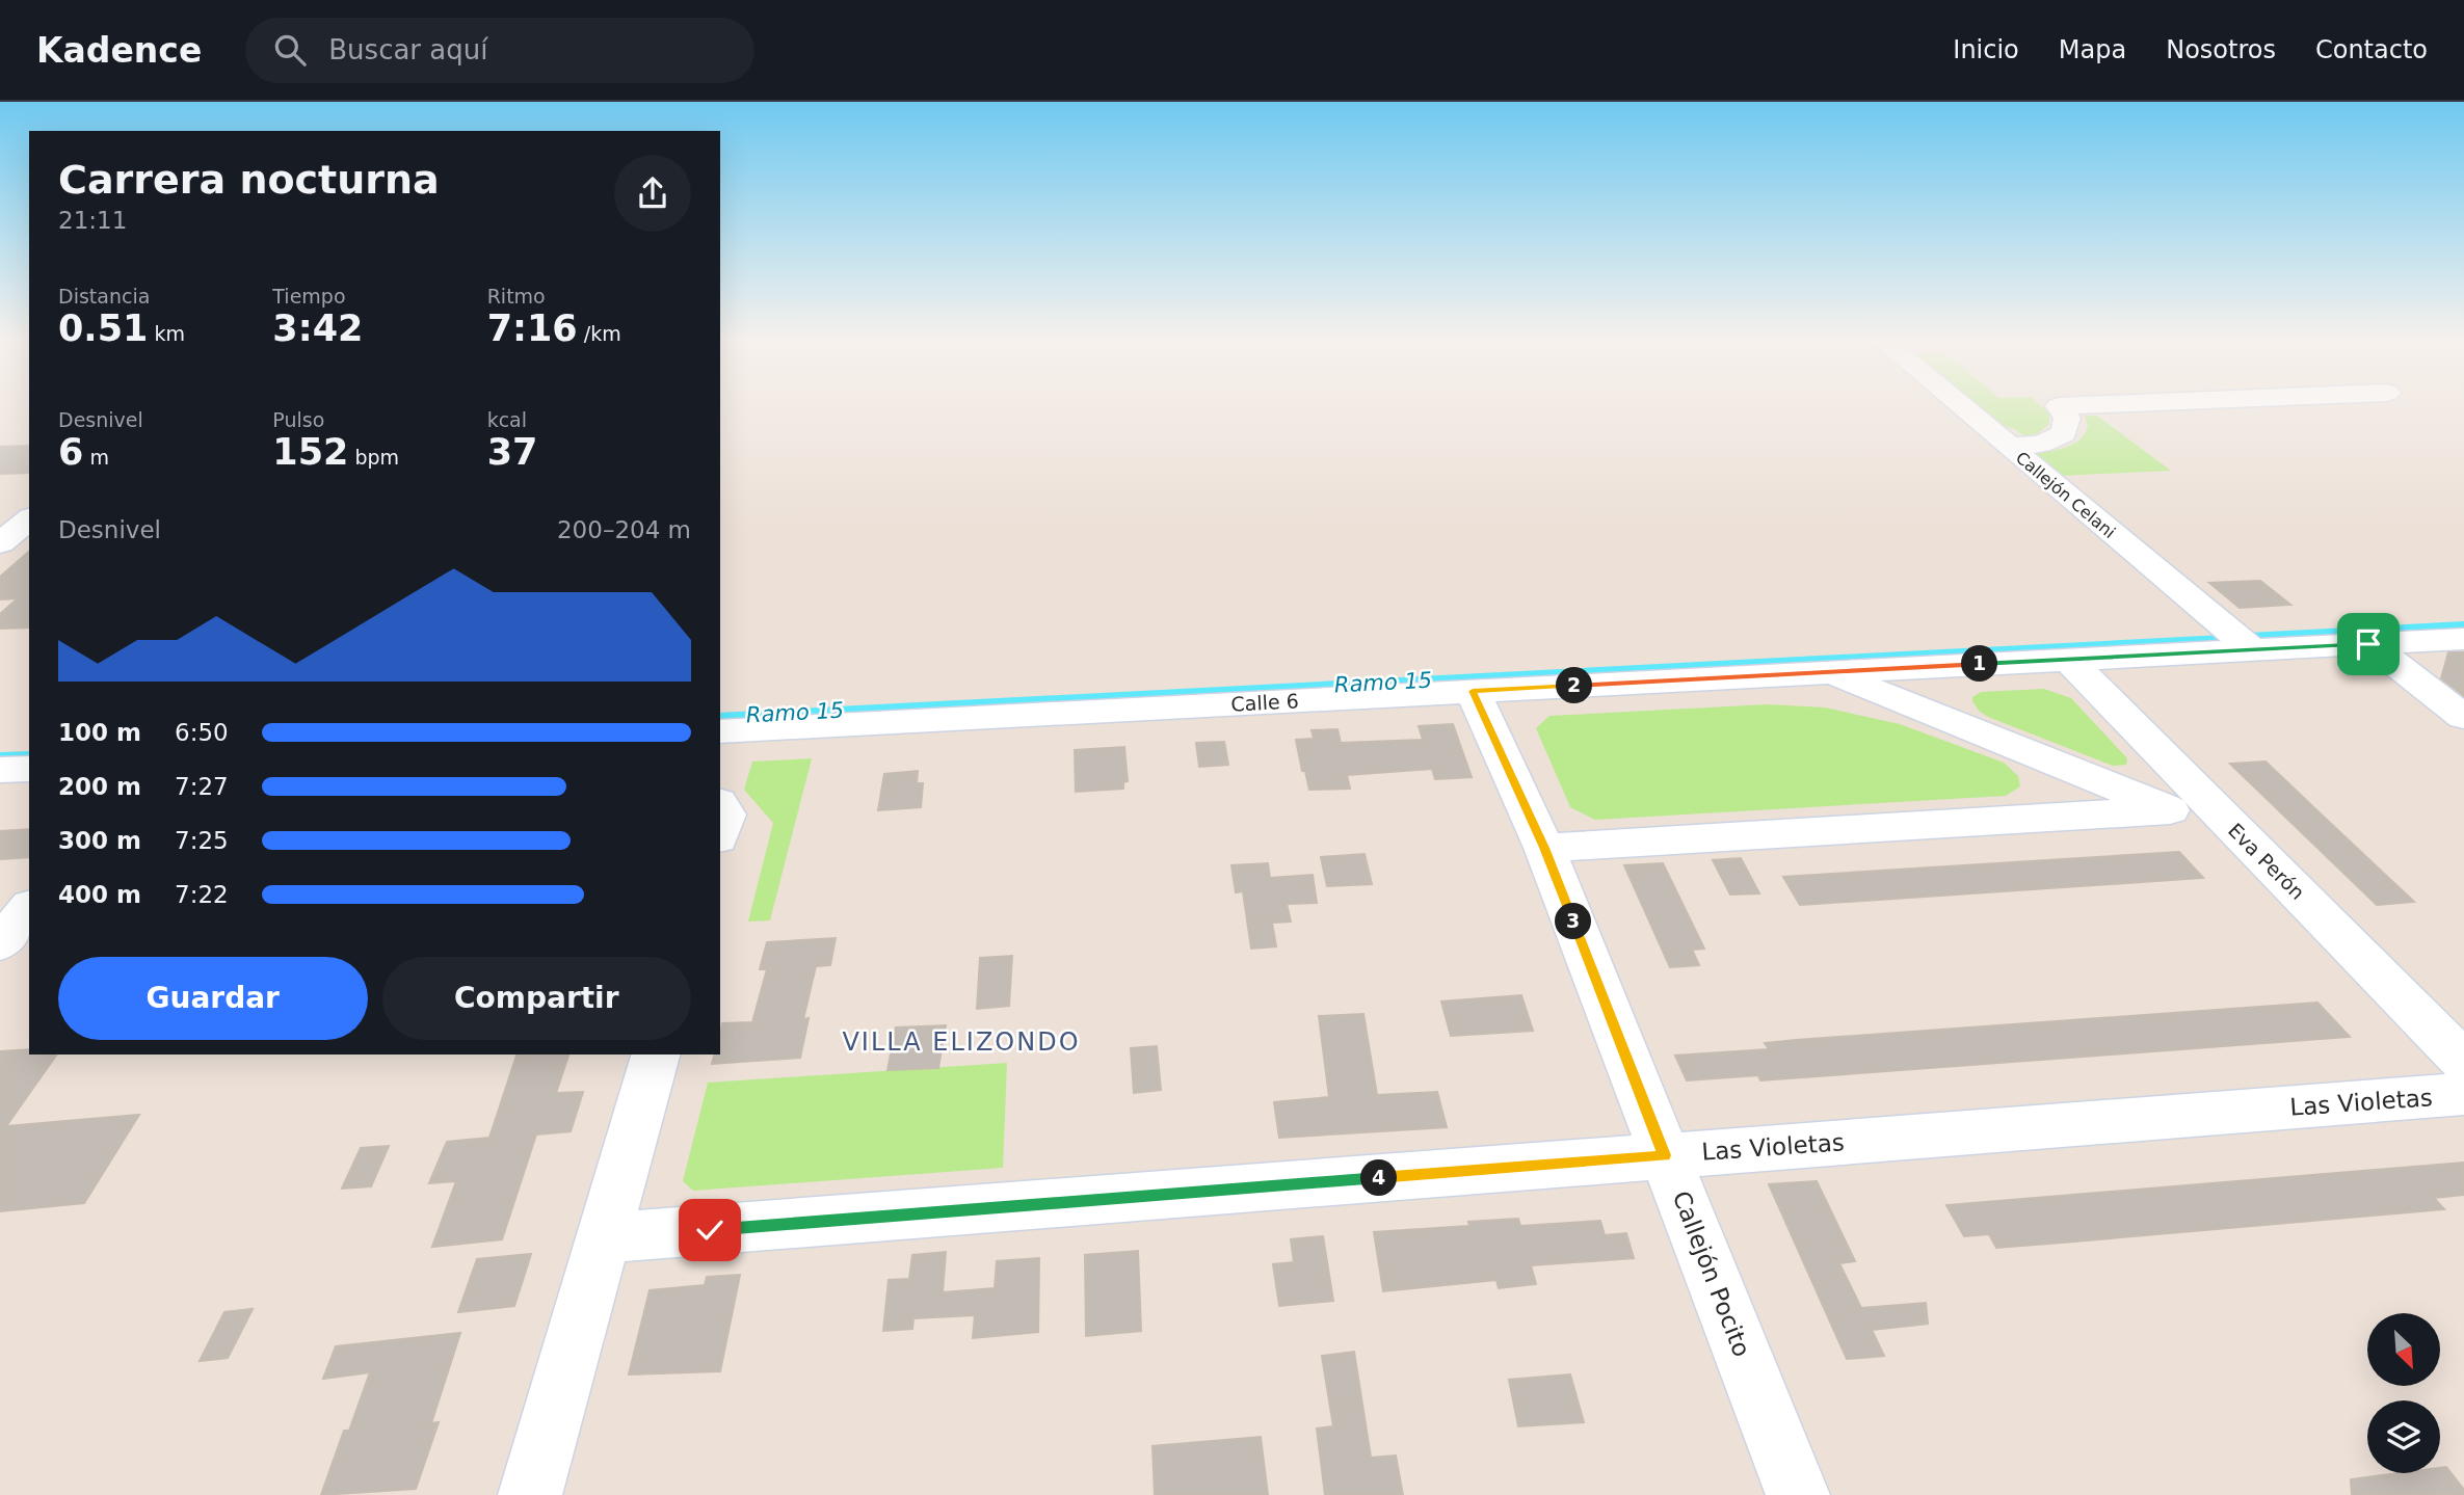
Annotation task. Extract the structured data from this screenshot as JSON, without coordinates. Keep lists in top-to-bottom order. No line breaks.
{"streets":{"street":["Callejón Celani","Calle 6","Eva Perón","Las Violetas","Callejón Pocito"]},"crossings":[["Callejón Celani","Calle 6"],["Calle 6","Eva Perón"],["Calle 6","Callejón Pocito"],["Las Violetas","Callejón Pocito"]],"districts":["VILLA ELIZONDO"],"water":["Ramo 15"],"north":"bottom right","page":{"header":"Kadence","search":"Buscar aquí","nav":["Inicio","Mapa","Nosotros","Contacto"],"heading":["Carrera nocturna","21:11"],"stats":[["Distancia","0.51 km"],["Tiempo","3:42"],["Ritmo","7:16 /km"],["Desnivel","6 m"],["Pulso","152 bpm"],["kcal","37"]],"chart":["Desnivel","200–204 m"],"pins":["1","2","3","4"],"list":[{"name":"100 m","note":"6:50"},{"name":"200 m","note":"7:27"},{"name":"300 m","note":"7:25"},{"name":"400 m","note":"7:22"}],"buttons":["Guardar","Compartir"]}}
